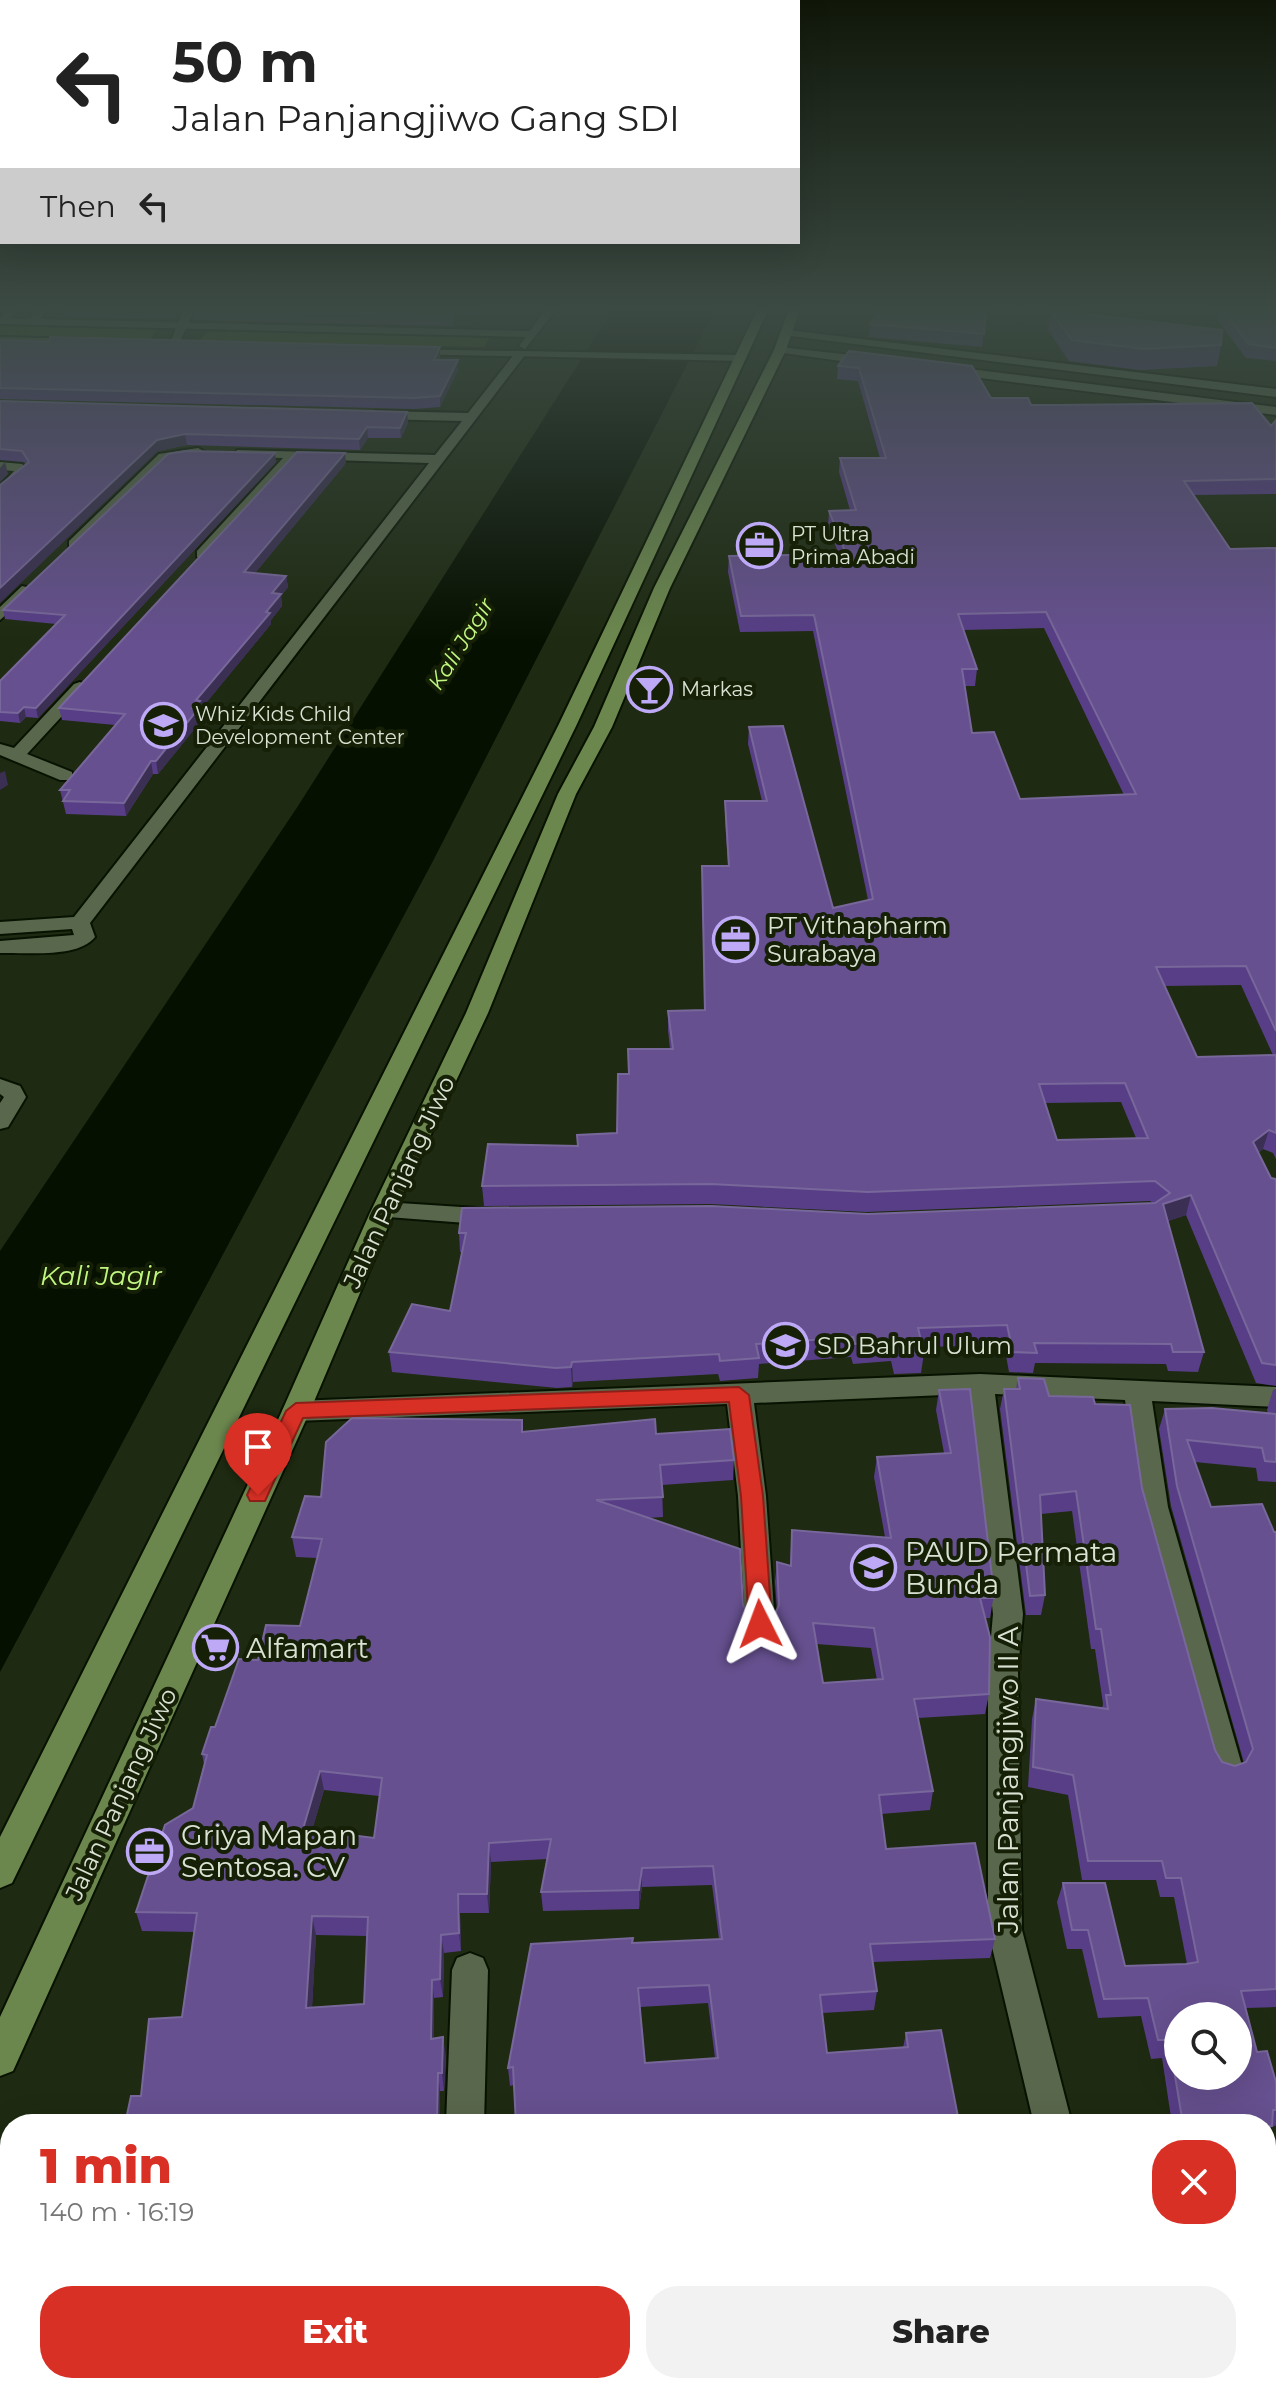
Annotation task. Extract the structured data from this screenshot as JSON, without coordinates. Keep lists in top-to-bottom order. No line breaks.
{"streets":{"main road":["Jalan Panjang Jiwo"],"street":["Jalan Panjangjiwo II A"]},"water":["Kali Jagir"],"places":{"office":["PT Ultra Prima Abadi","PT Vithapharm Surabaya","Griya Mapan Sentosa. CV"],"bar":["Markas"],"school or university":["Whiz Kids Child Development Center","SD Bahrul Ulum","PAUD Permata Bunda"],"supermarket":["Alfamart"]},"page":{"turn":["50 m","Jalan Panjangjiwo Gang SDI"],"then":"Then","heading":["1 min","140 m · 16:19"],"buttons":["Exit","Share"]}}
